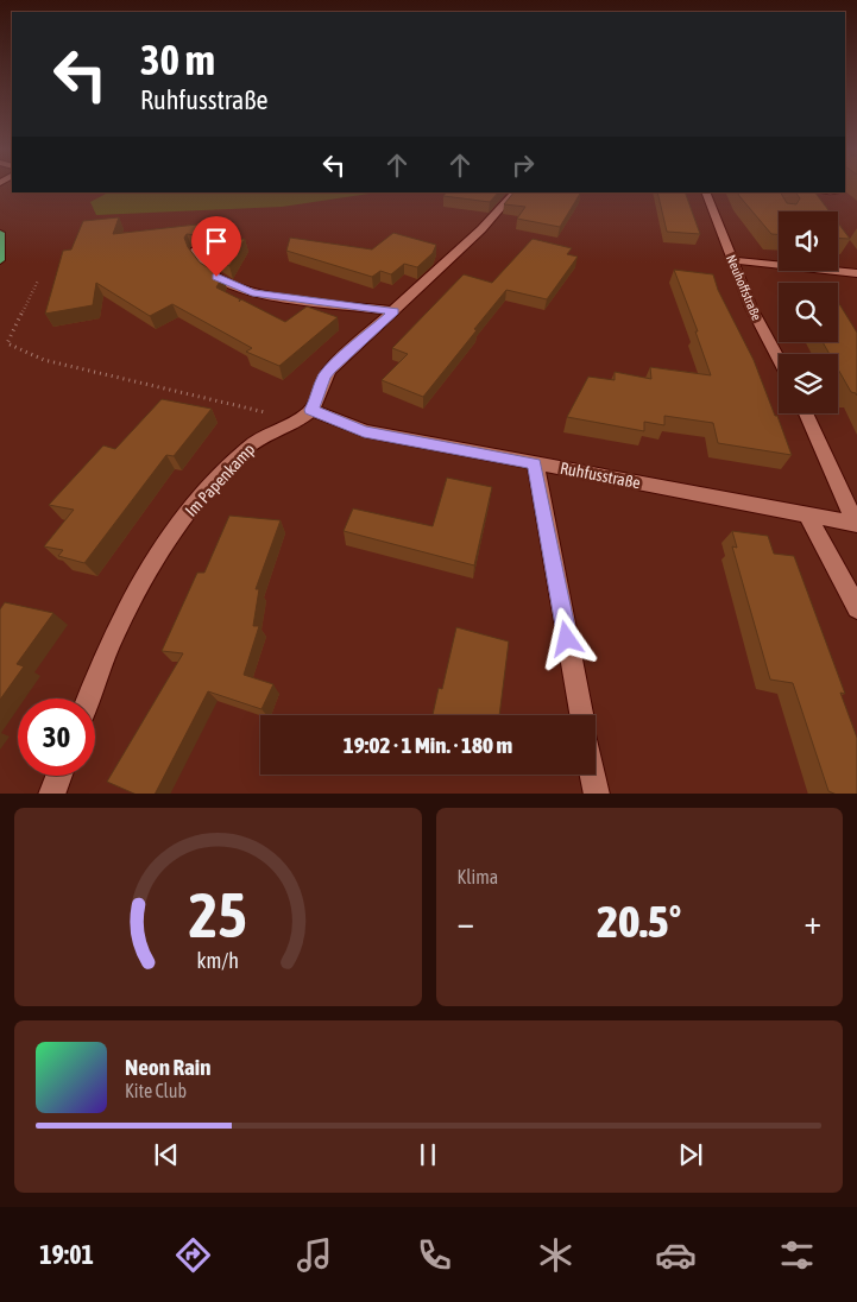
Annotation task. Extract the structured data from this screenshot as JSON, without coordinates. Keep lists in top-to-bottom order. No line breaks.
{"streets":{"street":["Neuhoffstraße","Ruhfusstraße","Im Papenkamp"]},"crossings":[["Ruhfusstraße","Im Papenkamp"]],"page":{"turn":["30 m","Ruhfusstraße"],"limit":"30","trip":"19:02 · 1 Min. · 180 m","tile":"Klima","heat":["−","20.5°","+"],"song":["Neon Rain","Kite Club"],"tabs":"19:01","gauge":["25","km/h"]}}
